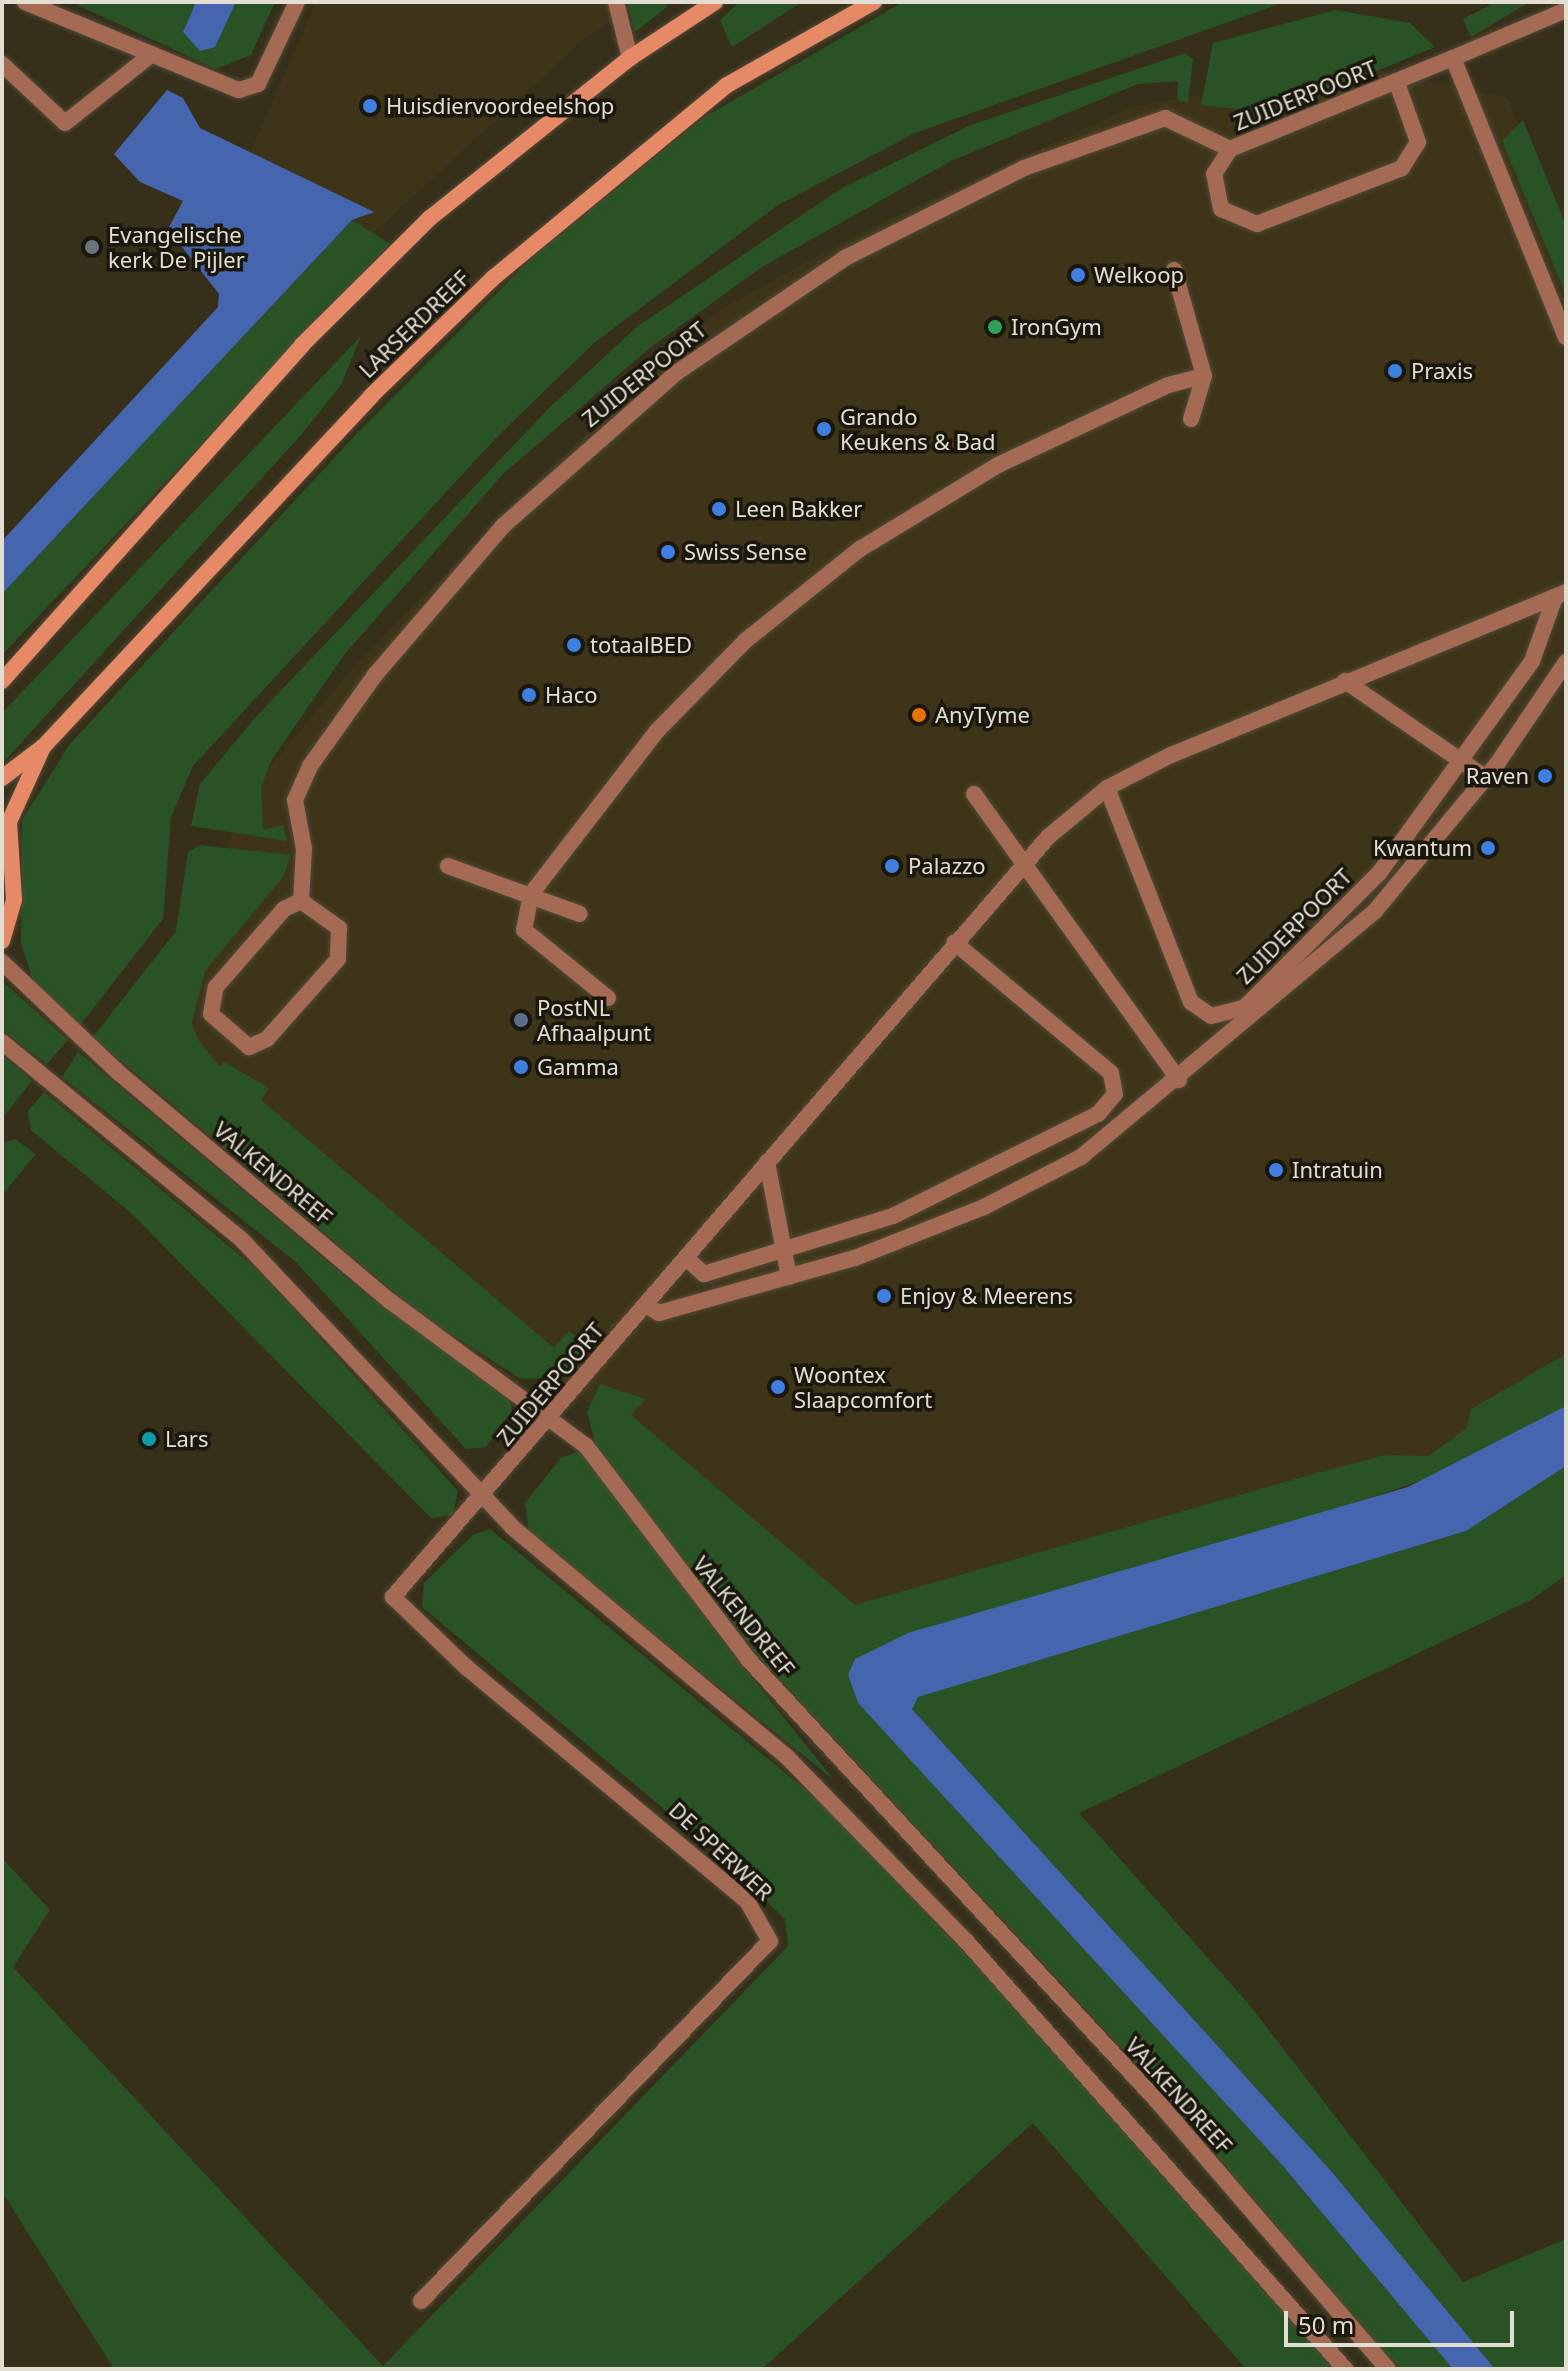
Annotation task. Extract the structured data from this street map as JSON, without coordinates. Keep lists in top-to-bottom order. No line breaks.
{"streets":{"main road":["LARSERDREEF"],"street":["ZUIDERPOORT","VALKENDREEF","DE SPERWER"]},"crossings":[["ZUIDERPOORT","VALKENDREEF"],["ZUIDERPOORT","DE SPERWER"]],"places":["Huisdiervoordeelshop","Evangelische kerk De Pijler","Welkoop","IronGym","Praxis","Grando Keukens & Bad","Leen Bakker","Swiss Sense","totaalBED","Haco","AnyTyme","Raven","Kwantum","Palazzo","PostNL Afhaalpunt","Gamma","Intratuin","Enjoy & Meerens","Woontex Slaapcomfort","Lars"],"scale_bar":"50 m"}
